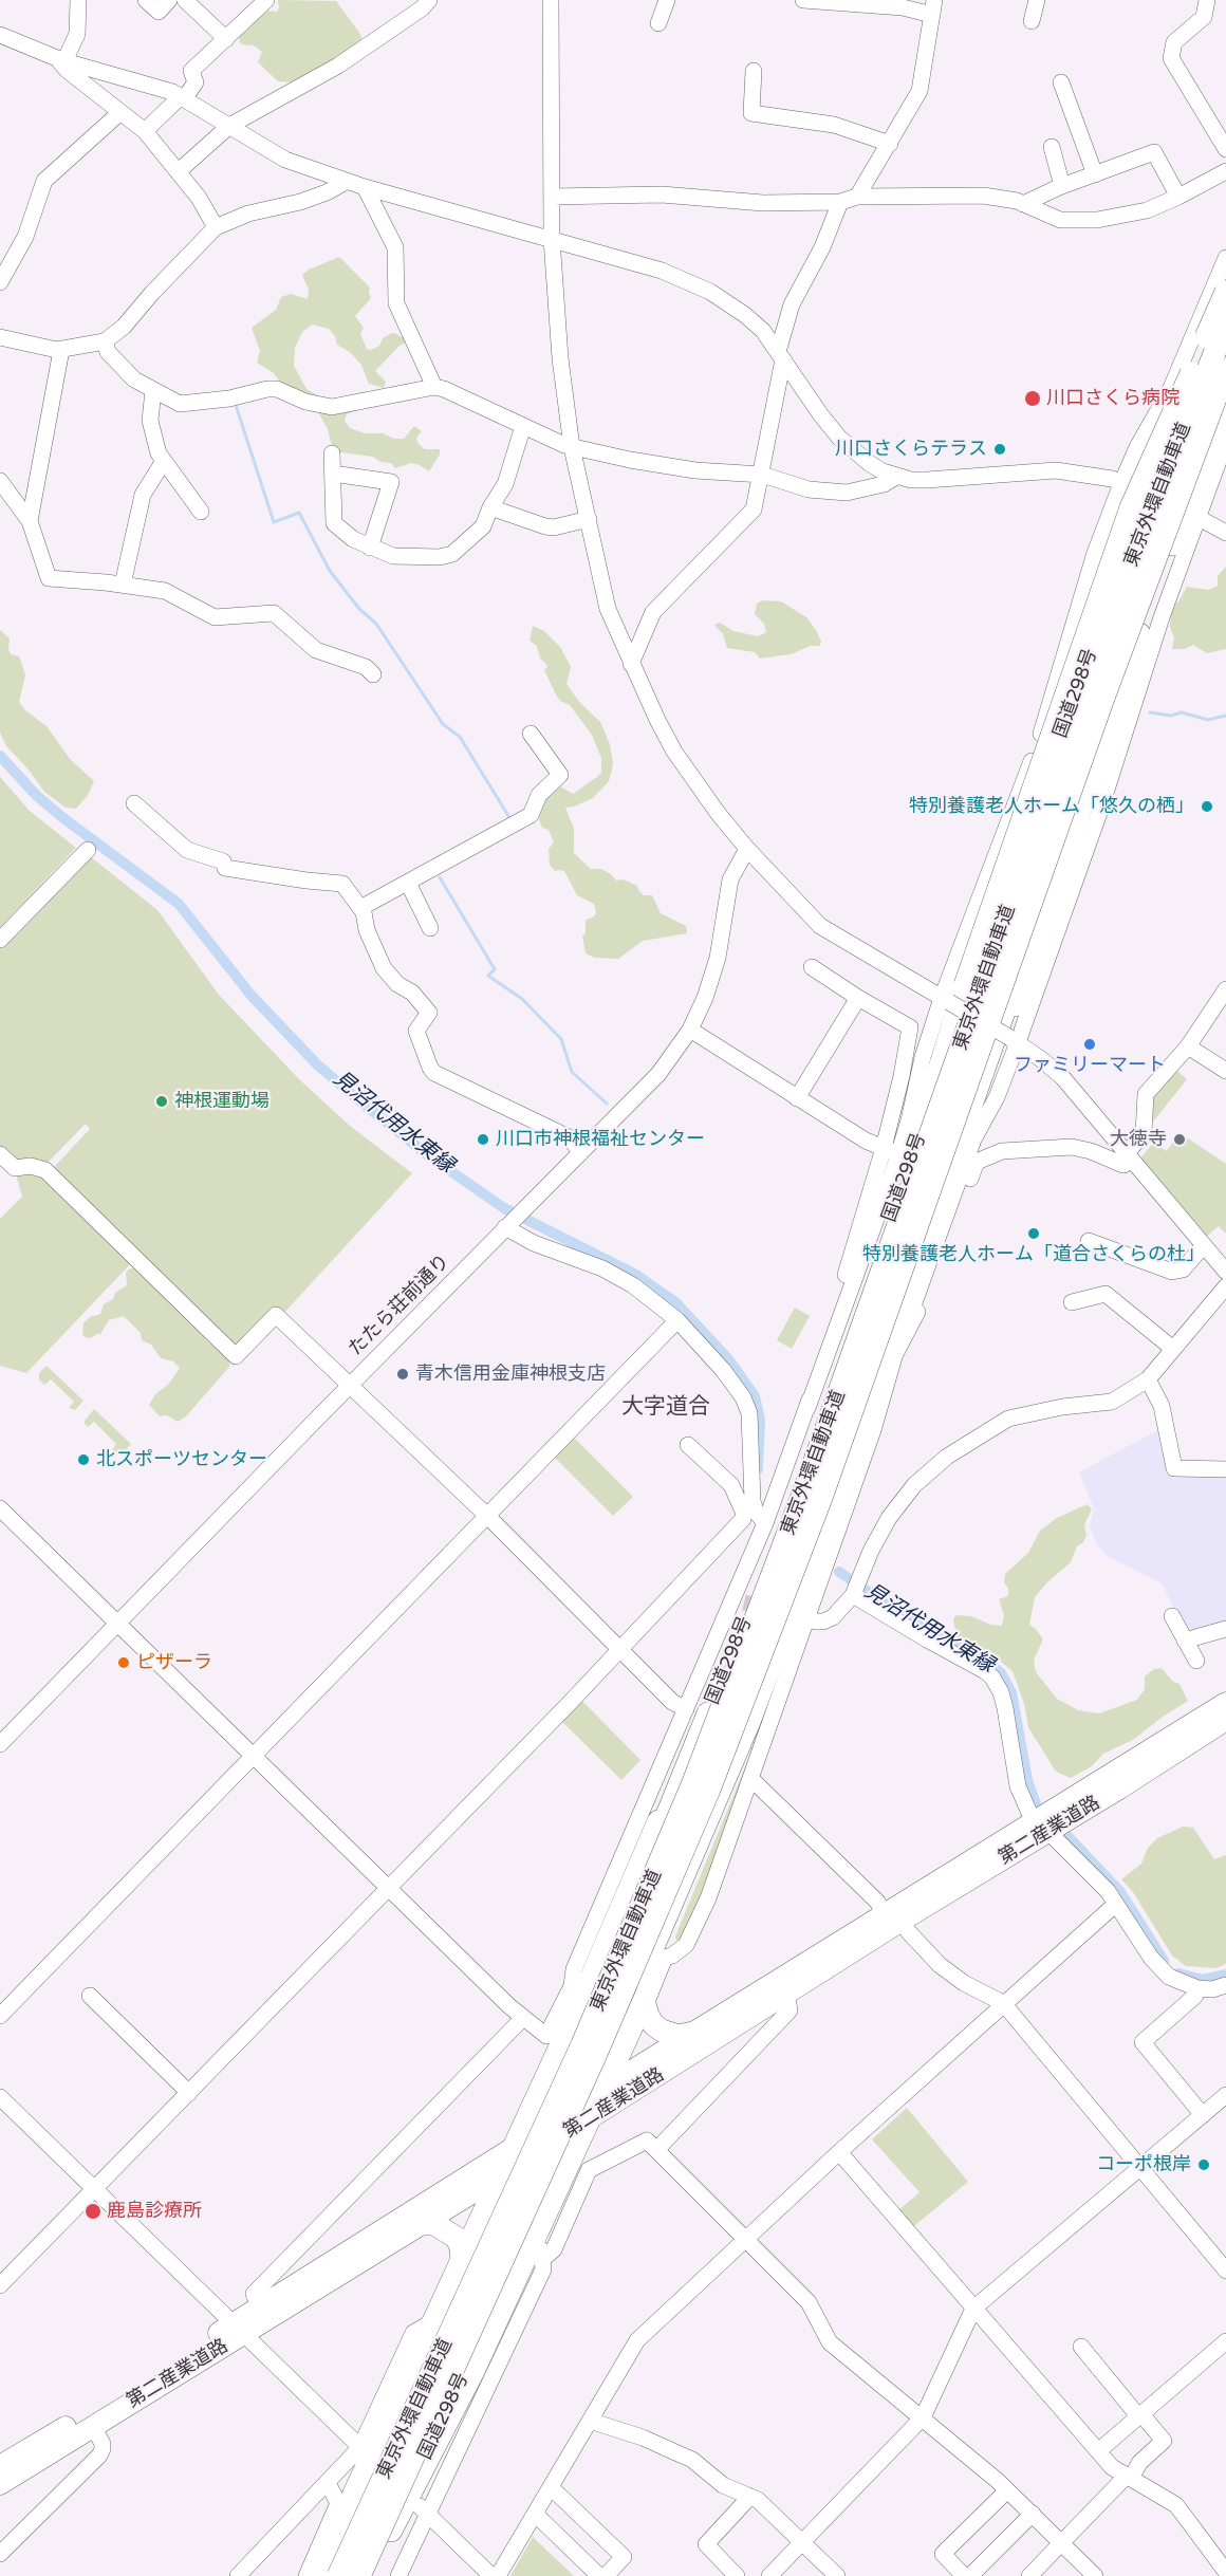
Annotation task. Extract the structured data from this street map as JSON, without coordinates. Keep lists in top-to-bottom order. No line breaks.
{"streets":{"highway":["東京外環自動車道","国道298号"],"main road":["第二産業道路"],"street":["たたら荘前通り"]},"crossings":[["東京外環自動車道","国道298号"]],"districts":["大字道合"],"water":["見沼代用水東縁"],"places":["川口さくら病院","川口さくらテラス","特別養護老人ホーム「悠久の栖」","ファミリーマート","神根運動場","川口市神根福祉センター","大徳寺","特別養護老人ホーム「道合さくらの杜」","青木信用金庫神根支店","北スポーツセンター","ピザーラ","コーポ根岸","鹿島診療所"]}
